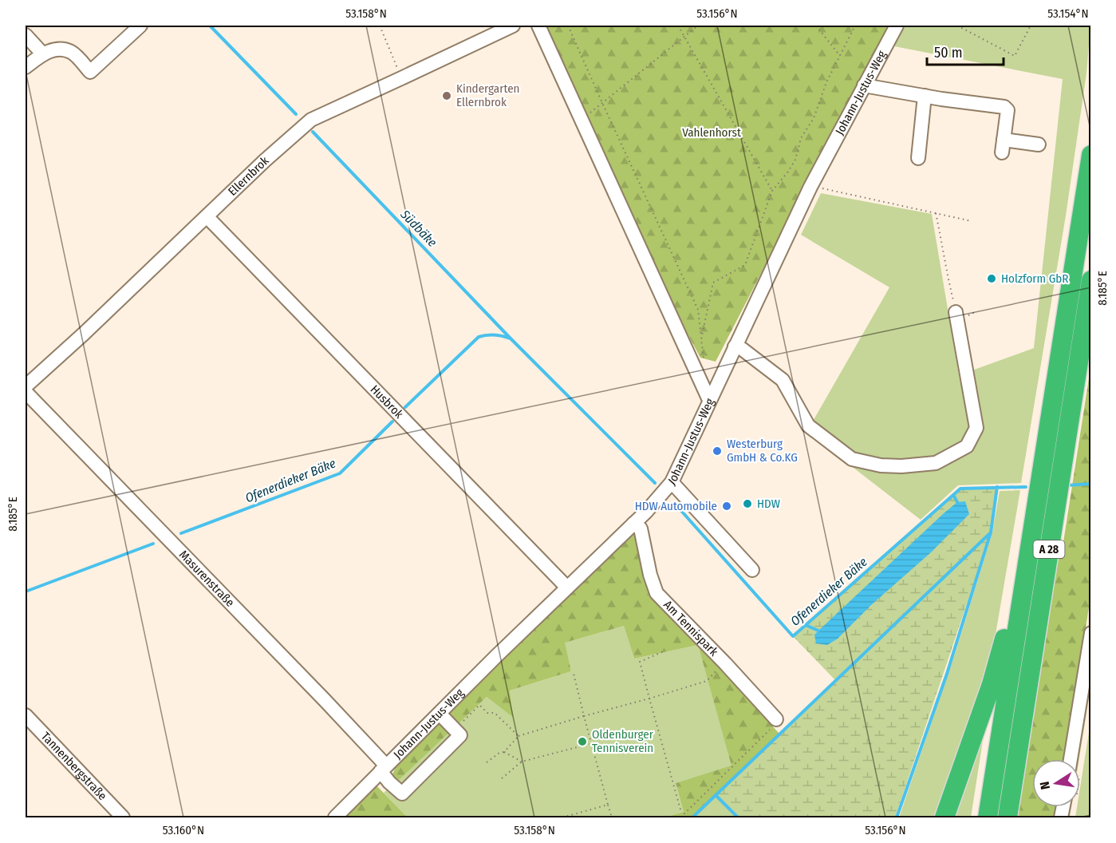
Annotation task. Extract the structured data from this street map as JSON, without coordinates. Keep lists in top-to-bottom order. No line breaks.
{"streets":{"highway":["A 28"],"street":["Johann-Justus-Weg","Ellernbrok","Husbrok","Masurenstraße","Am Tennispark","Tannenbergstraße"]},"crossings":[["Johann-Justus-Weg","Husbrok"],["Johann-Justus-Weg","Masurenstraße"],["Johann-Justus-Weg","Am Tennispark"],["Ellernbrok","Husbrok"]],"water":["Südbäke","Ofenerdieker Bäke"],"parks":["Vahlenhorst"],"places":["Kindergarten Ellernbrok","Holzform GbR","Westerburg GmbH & Co.KG","HDW","HDW Automobile","Oldenburger Tennisverein"],"scale_bar":"50 m","north":"left","coordinates":["53.158°N","53.156°N","53.154°N","8.185°E","53.160°N"]}
